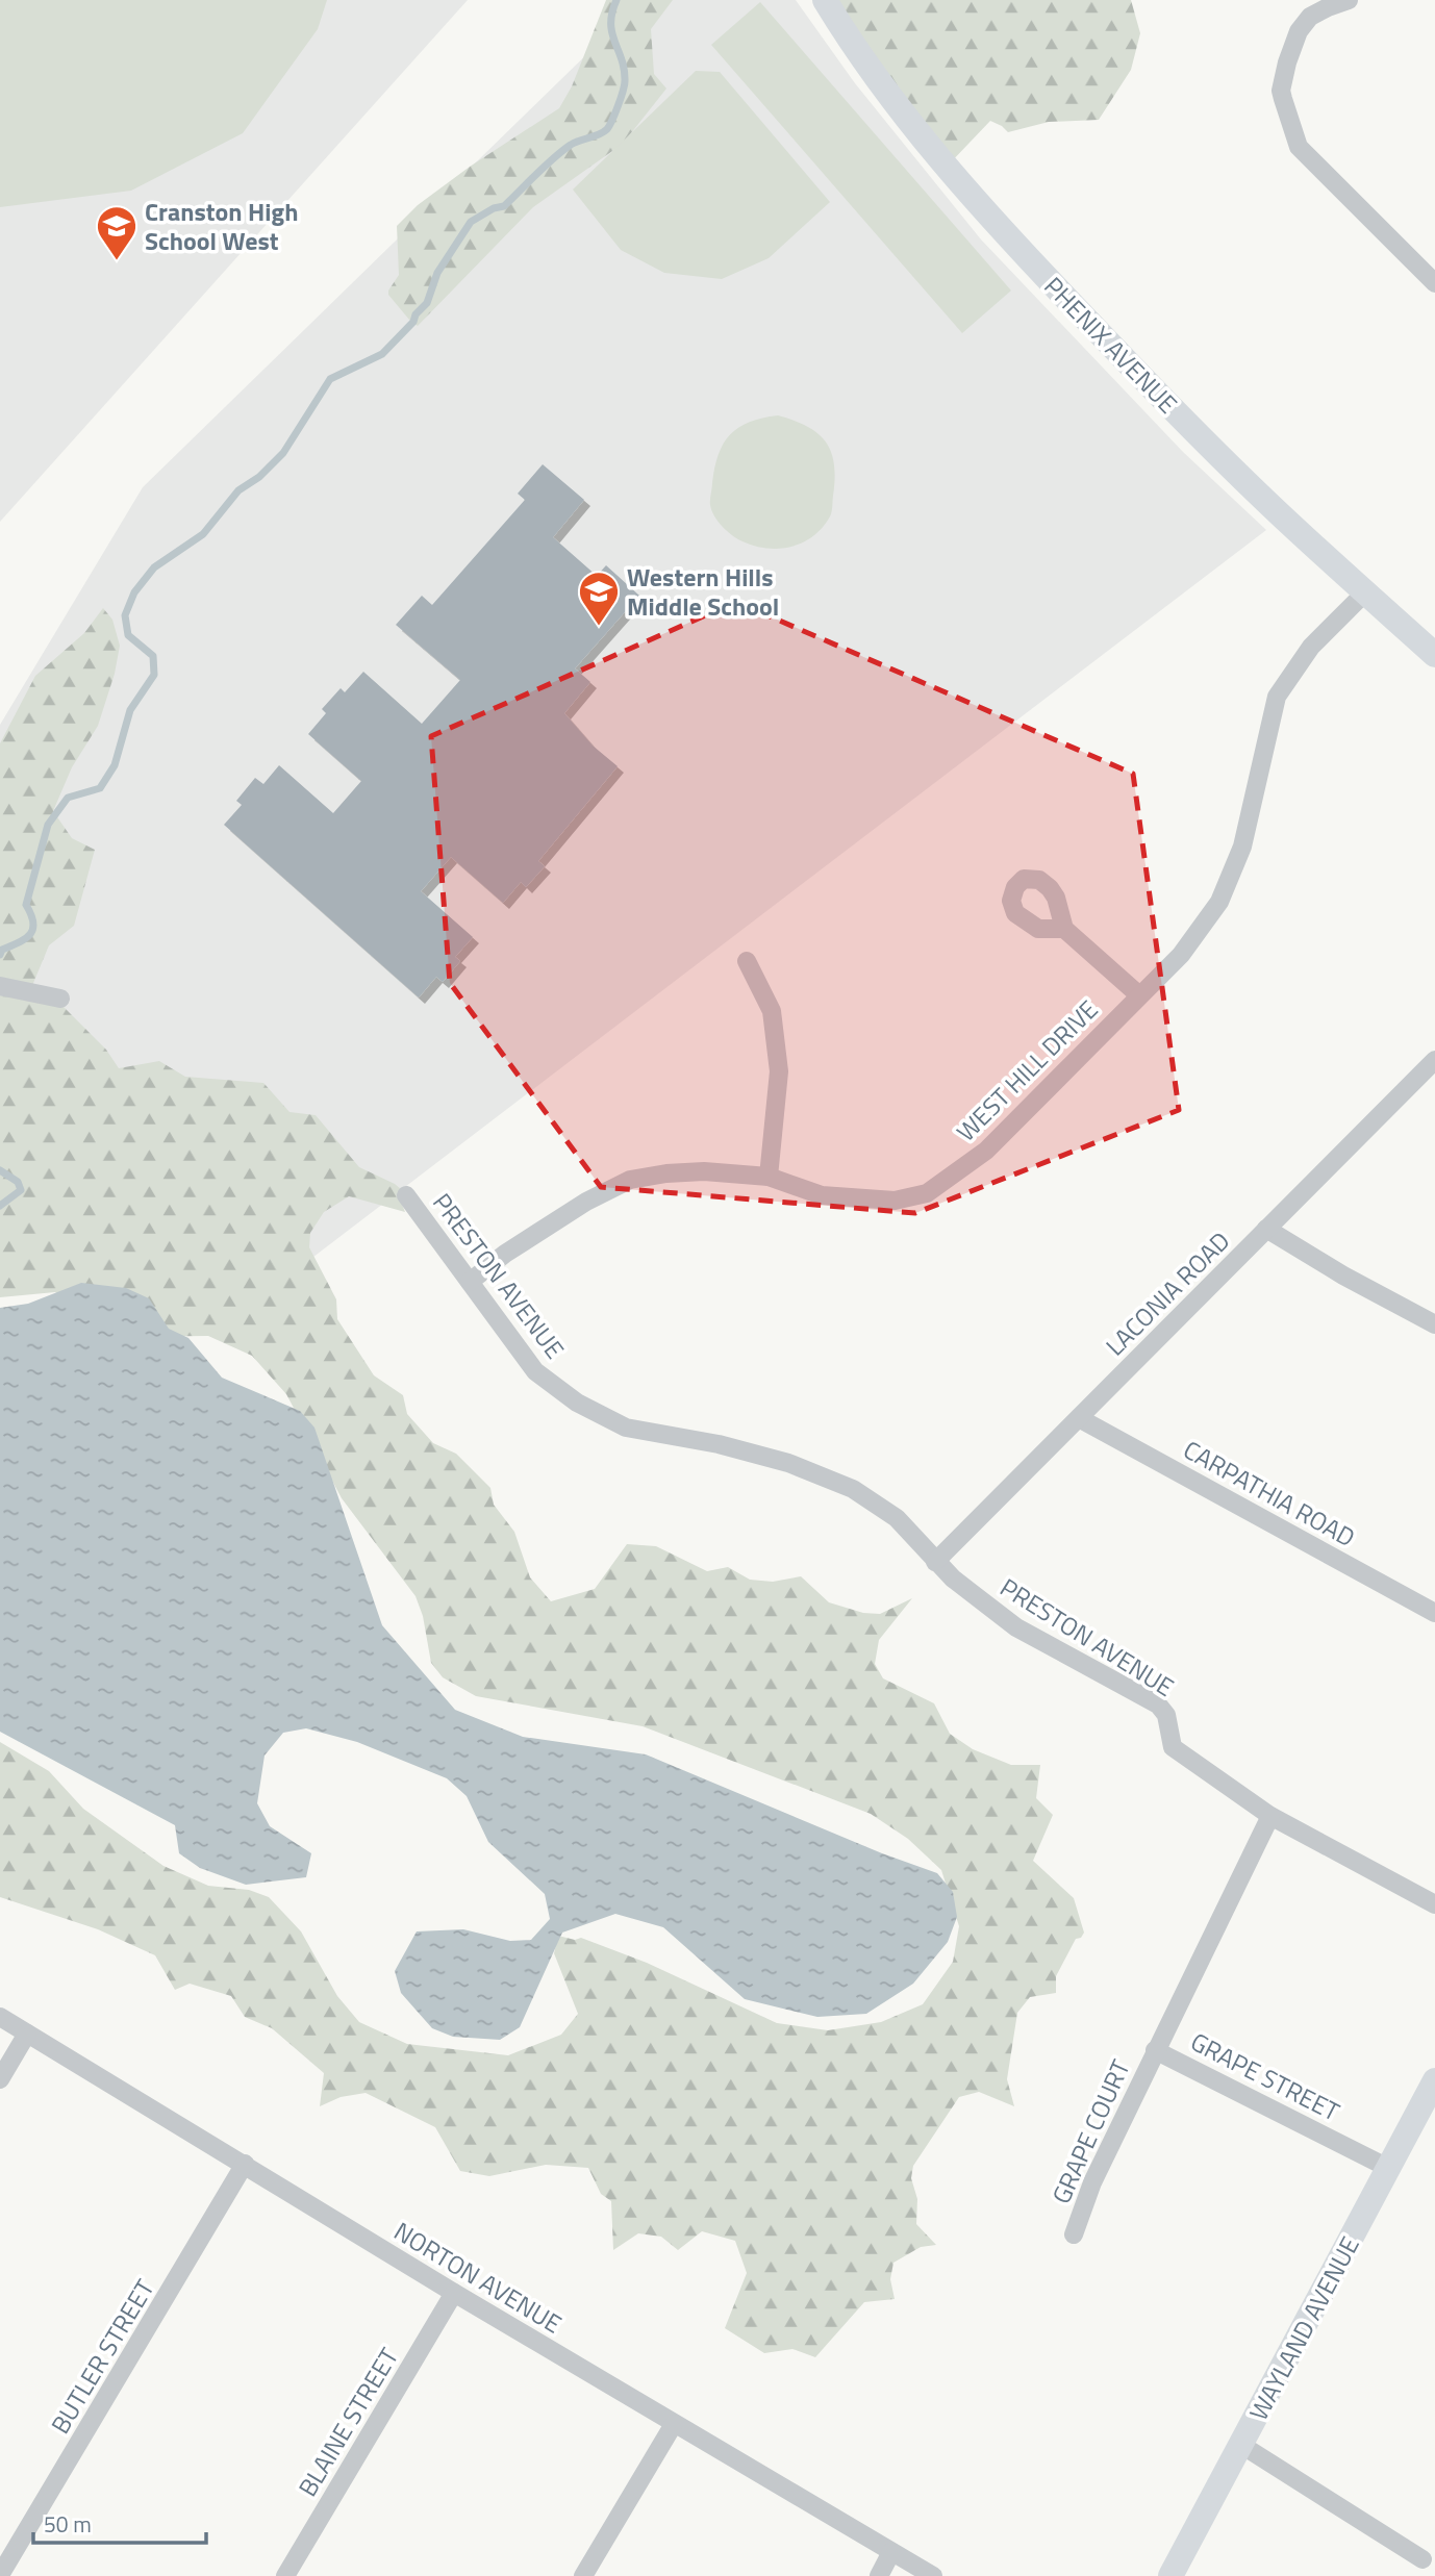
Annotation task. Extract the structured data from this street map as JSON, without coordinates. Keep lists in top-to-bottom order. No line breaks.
{"streets":{"main road":["PHENIX AVENUE","WAYLAND AVENUE"],"street":["WEST HILL DRIVE","PRESTON AVENUE","LACONIA ROAD","CARPATHIA ROAD","GRAPE STREET","GRAPE COURT","NORTON AVENUE","BUTLER STREET","BLAINE STREET"]},"crossings":[["PHENIX AVENUE","WEST HILL DRIVE"],["WEST HILL DRIVE","PRESTON AVENUE"],["PRESTON AVENUE","LACONIA ROAD"],["PRESTON AVENUE","GRAPE STREET"],["LACONIA ROAD","CARPATHIA ROAD"],["GRAPE STREET","GRAPE COURT"],["GRAPE STREET","WAYLAND AVENUE"],["NORTON AVENUE","BUTLER STREET"],["NORTON AVENUE","BLAINE STREET"]],"places":{"school or university":["Cranston High School West","Western Hills Middle School"]},"scale_bar":"50 m"}
